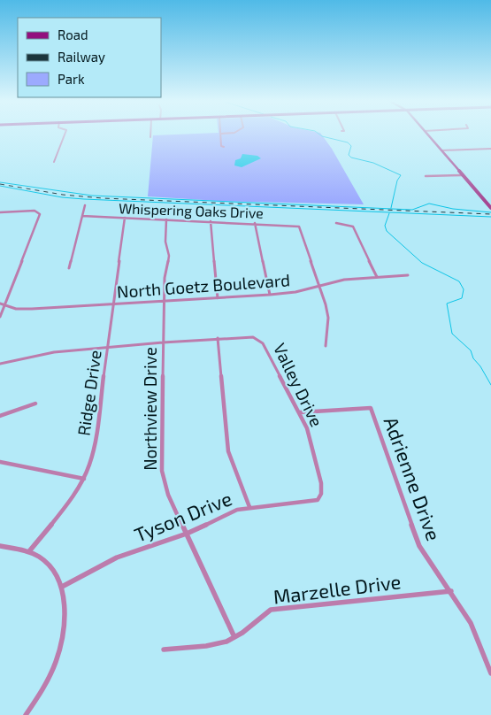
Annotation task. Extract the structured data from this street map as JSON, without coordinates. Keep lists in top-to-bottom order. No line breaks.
{"streets":{"street":["Whispering Oaks Drive","North Goetz Boulevard","Valley Drive","Ridge Drive","Northview Drive","Adrienne Drive","Tyson Drive","Marzelle Drive"]},"crossings":[["Whispering Oaks Drive","North Goetz Boulevard"],["Whispering Oaks Drive","Ridge Drive"],["Whispering Oaks Drive","Northview Drive"],["North Goetz Boulevard","Ridge Drive"],["North Goetz Boulevard","Northview Drive"],["Valley Drive","Tyson Drive"],["Northview Drive","Tyson Drive"],["Northview Drive","Marzelle Drive"],["Adrienne Drive","Marzelle Drive"]],"legend":["Road","Railway","Park"]}
